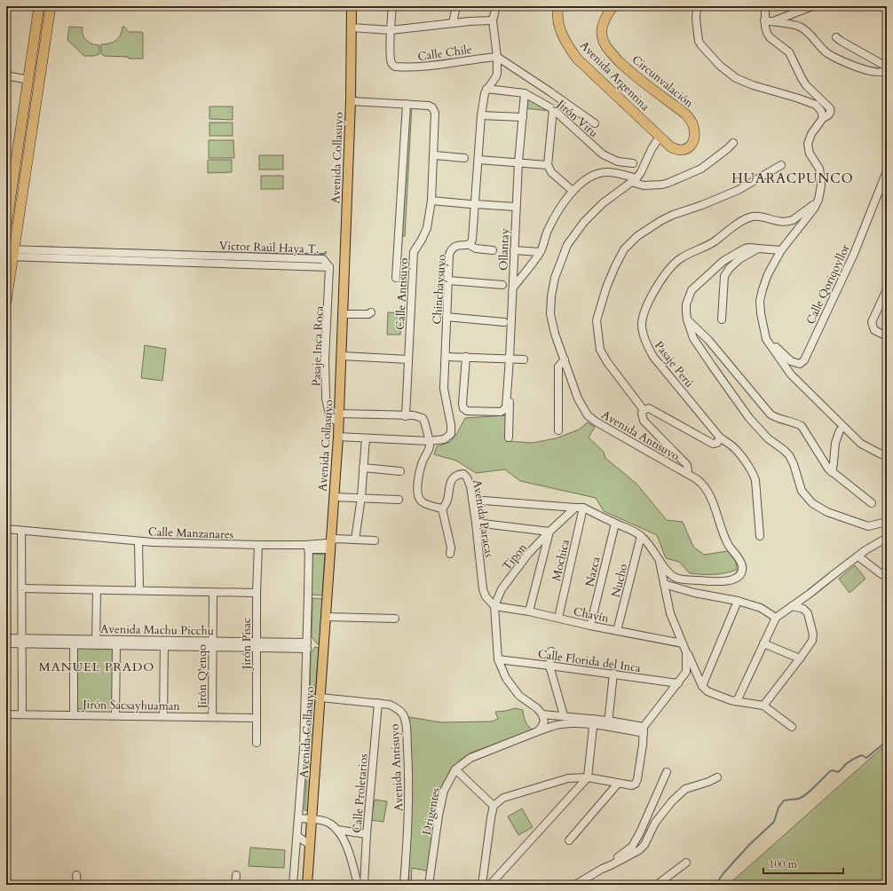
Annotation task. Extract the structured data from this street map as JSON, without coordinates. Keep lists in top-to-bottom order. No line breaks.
{"streets":{"highway":["Avenida Argentina","Circunvalación"],"main road":["Avenida Collasuyo"],"street":["Calle Chile","Jirón Viru","Victor Raúl Haya T.","Ollantay","Calle Qoriqoyllor","Chinchaysuyo","Calle Antisuyo","Pasaje Inca Roca","Pasaje Perú","Avenida Antisuyo","Avenida Paracas","Calle Manzanares","Tipon","Mochica","Nazca","Nucho","Chavín","Avenida Machu Picchu","Jirón Pisac","Calle Florida del Inca","Jirón Q'enqo","Jirón Sacsayhuaman","Calle Proletarios","Drigentes"]},"crossings":[["Avenida Argentina","Circunvalación"],["Avenida Argentina","Avenida Antisuyo"],["Circunvalación","Avenida Antisuyo"],["Jirón Viru","Ollantay"],["Avenida Collasuyo","Pasaje Inca Roca"],["Avenida Collasuyo","Avenida Antisuyo"],["Avenida Collasuyo","Calle Manzanares"],["Victor Raúl Haya T.","Pasaje Inca Roca"],["Avenida Antisuyo","Calle Proletarios"],["Avenida Paracas","Tipon"],["Avenida Paracas","Chavín"],["Calle Manzanares","Jirón Pisac"],["Tipon","Mochica"],["Tipon","Chavín"],["Tipon","Calle Florida del Inca"],["Mochica","Chavín"],["Nazca","Chavín"],["Nucho","Chavín"],["Avenida Machu Picchu","Jirón Pisac"],["Avenida Machu Picchu","Jirón Q'enqo"],["Jirón Pisac","Jirón Sacsayhuaman"],["Jirón Q'enqo","Jirón Sacsayhuaman"]],"districts":["HUARACPUNCO","MANUEL PRADO"],"scale_bar":"100 m"}
